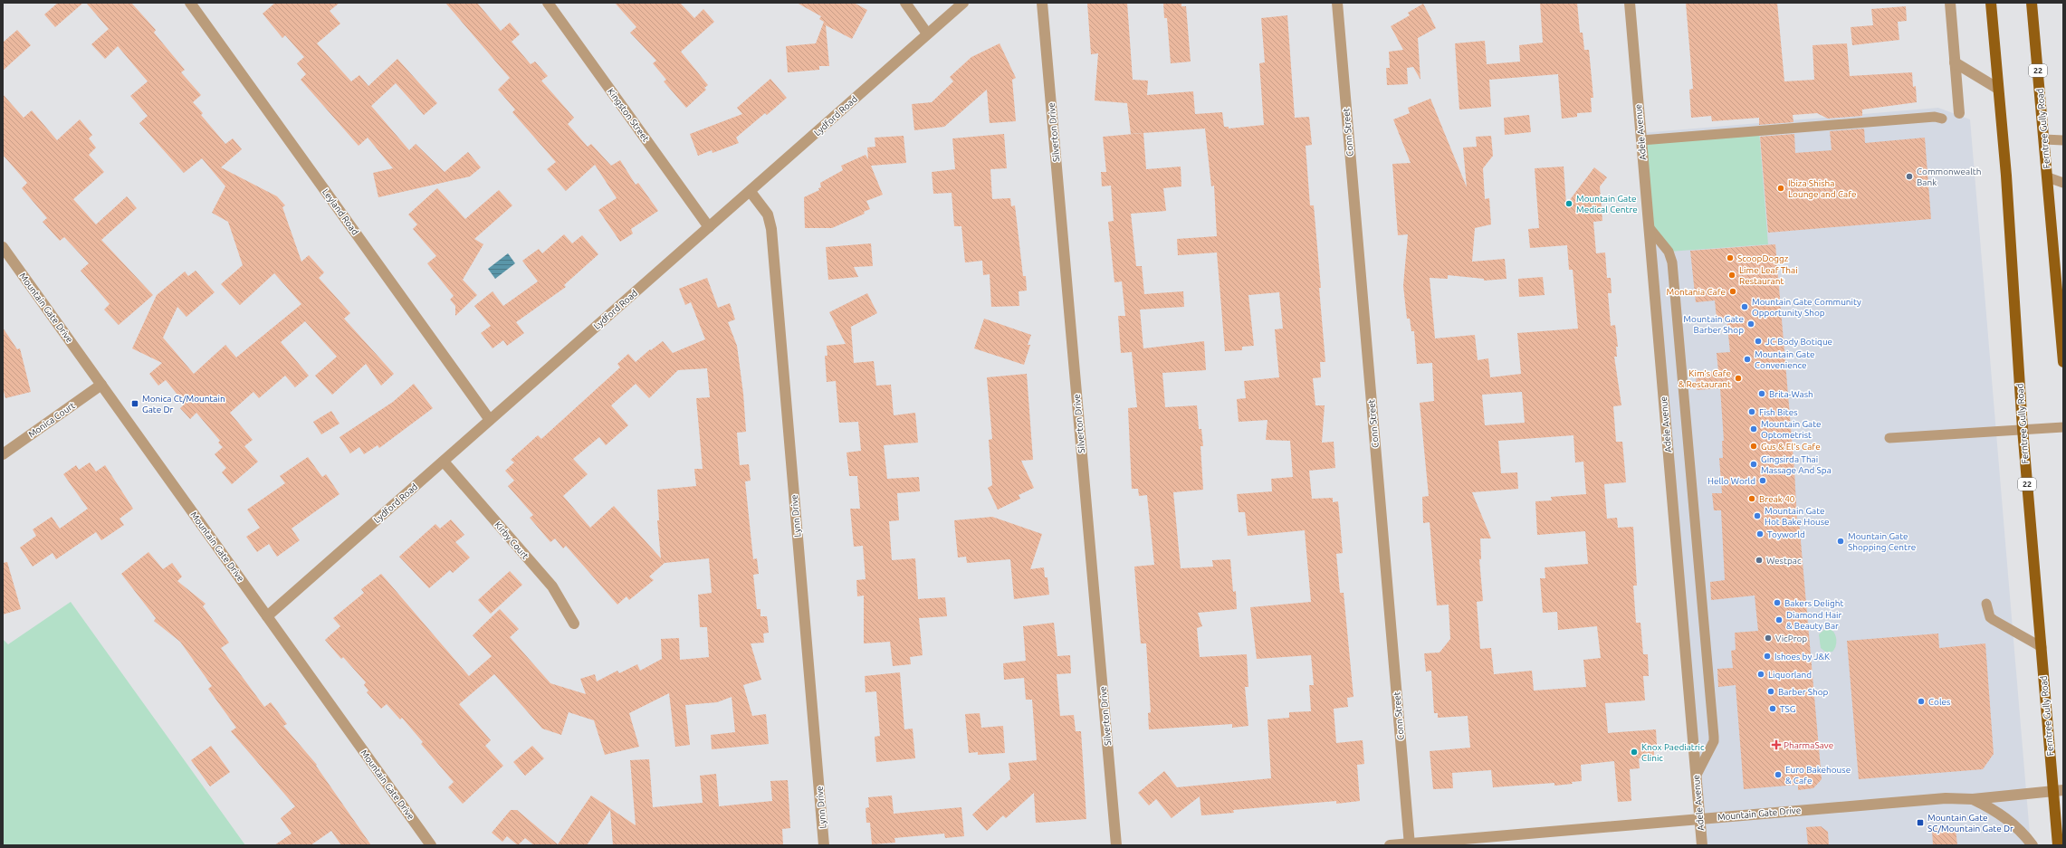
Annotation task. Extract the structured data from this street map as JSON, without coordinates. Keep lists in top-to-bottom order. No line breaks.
{"streets":{"main road":["22","Ferntree Gully Road"],"street":["Kingston Street","Lydford Road","Silverton Drive","Conn Street","Adele Avenue","Leyland Road","Mountain Gate Drive","Monica Court","Lynn Drive","Kirby Court"]},"crossings":[["Kingston Street","Lydford Road"],["Lydford Road","Leyland Road"],["Lydford Road","Mountain Gate Drive"],["Lydford Road","Lynn Drive"],["Lydford Road","Kirby Court"],["Ferntree Gully Road","Mountain Gate Drive"],["Conn Street","Mountain Gate Drive"],["Adele Avenue","Mountain Gate Drive"],["Mountain Gate Drive","Monica Court"]],"places":{"other":["Commonwealth Bank","Ibiza Shisha Lounge and Cafe","Mountain Gate Medical Centre","ScoopDoggz","Lime Leaf Thai Restaurant","Montania Cafe","Mountain Gate Community Opportunity Shop","Mountain Gate Barber Shop","JC Body Botique","Mountain Gate Convenience","Kim's Cafe & Restaurant","Brita-Wash","Fish Bites","Mountain Gate Optometrist","Gus & El's Cafe","Gingsirda Thai Massage And Spa","Hello World","Break 40","Mountain Gate Hot Bake House","Toyworld","Mountain Gate Shopping Centre","Westpac","Bakers Delight","Diamond Hair & Beauty Bar","VicProp","Ishoes by J&K","Liquorland","Barber Shop","Coles","TSG","Knox Paediatric Clinic","Euro Bakehouse & Cafe"],"transit":["Monica Ct/Mountain Gate Dr","Mountain Gate SC/Mountain Gate Dr"],"health":["PharmaSave"]}}
